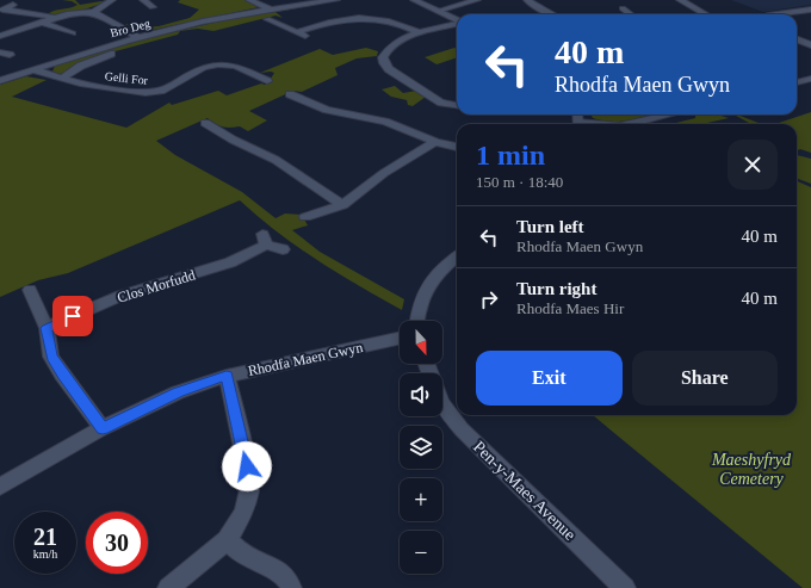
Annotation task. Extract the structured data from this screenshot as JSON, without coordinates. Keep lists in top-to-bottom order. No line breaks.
{"streets":{"street":["Bro Deg","Gelli For","Clos Morfudd","Rhodfa Maen Gwyn","Pen-y-Maes Avenue"]},"crossings":[["Bro Deg","Gelli For"]],"parks":["Maeshyfryd Cemetery"],"north":"bottom","page":{"turn":["40 m","Rhodfa Maen Gwyn"],"heading":["1 min","150 m · 18:40"],"list":[{"name":"Turn left","note":"Rhodfa Maen Gwyn","value":"40 m"},{"name":"Turn right","note":"Rhodfa Maes Hir","value":"40 m"}],"map_buttons":["+","−"],"buttons":["Exit","Share"],"speed":"21 km/h","limit":"30"}}
